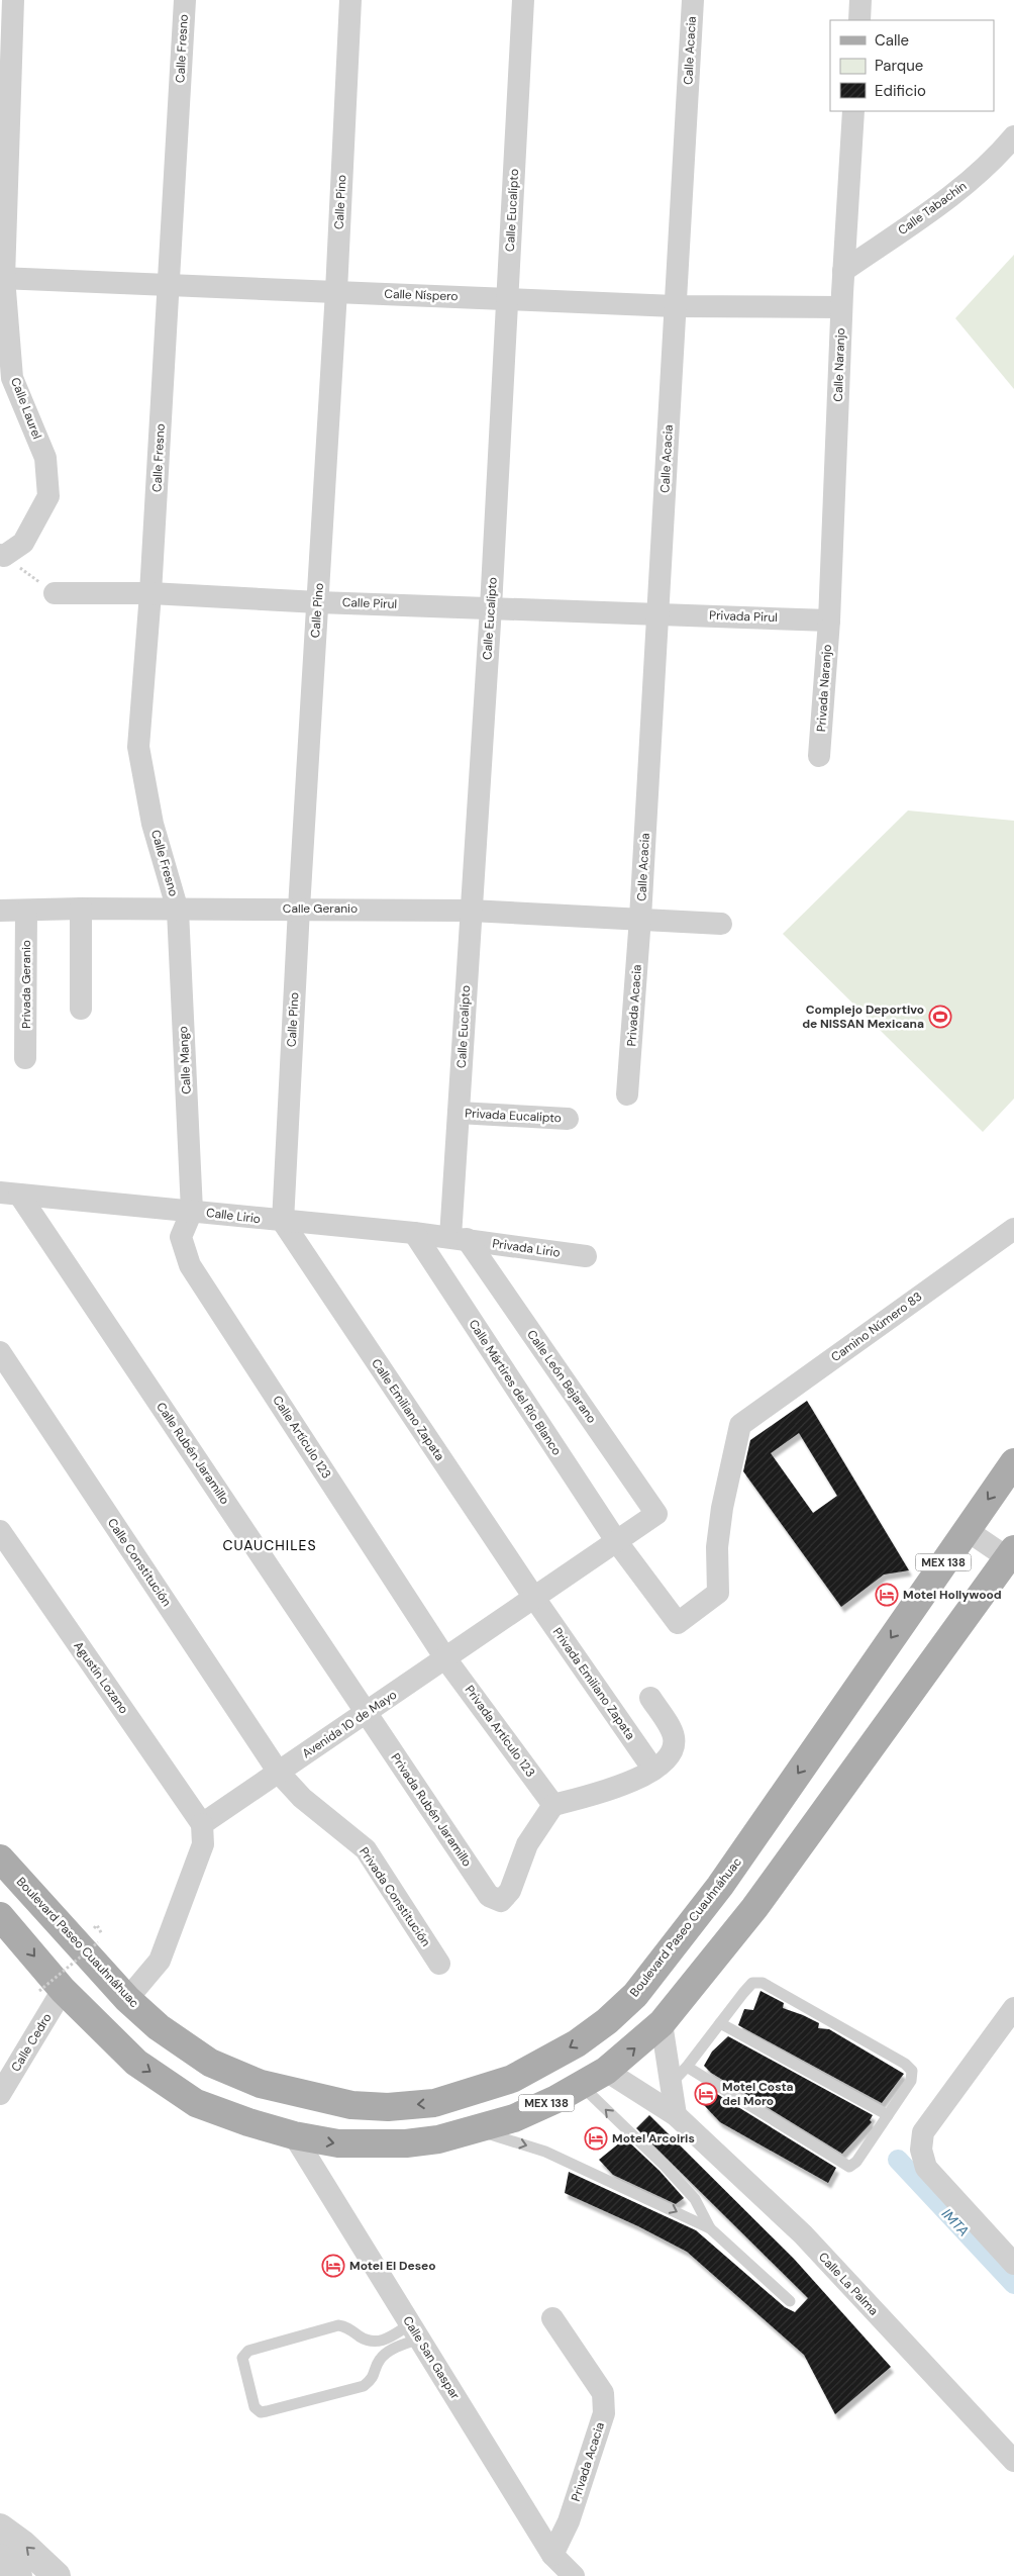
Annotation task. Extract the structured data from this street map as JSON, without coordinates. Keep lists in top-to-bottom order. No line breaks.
{"streets":{"main road":["MEX 138","Boulevard Paseo Cuauhnáhuac"],"street":["Calle Fresno","Calle Acacia","Calle Pino","Calle Tabachín","Calle Eucalipto","Calle Níspero","Calle Naranjo","Calle Laurel","Calle Pirul","Privada Pirul","Privada Naranjo","Calle Geranio","Privada Geranio","Privada Acacia","Calle Mango","Privada Eucalipto","Calle Lirio","Privada Lirio","Camino Número 83","Calle León Bejarano","Calle Mártires del Río Blanco","Calle Emiliano Zapata","Calle Artículo 123","Calle Rubén Jaramillo","Calle Constitución","Agustín Lozano","Privada Emiliano Zapata","Avenida 10 de Mayo","Privada Artículo 123","Privada Rubén Jaramillo","Privada Constitución","Calle Cedro","Calle La Palma","Calle San Gaspar"]},"crossings":[["Calle Fresno","Calle Níspero"],["Calle Fresno","Calle Pirul"],["Calle Fresno","Calle Geranio"],["Calle Fresno","Calle Mango"],["Calle Acacia","Calle Níspero"],["Calle Acacia","Calle Pirul"],["Calle Acacia","Privada Pirul"],["Calle Acacia","Calle Geranio"],["Calle Acacia","Privada Acacia"],["Calle Pino","Calle Níspero"],["Calle Pino","Calle Pirul"],["Calle Pino","Calle Geranio"],["Calle Pino","Calle Lirio"],["Calle Pino","Calle Emiliano Zapata"],["Calle Tabachín","Calle Naranjo"],["Calle Eucalipto","Calle Níspero"],["Calle Eucalipto","Calle Pirul"],["Calle Eucalipto","Calle Geranio"],["Calle Eucalipto","Privada Eucalipto"],["Calle Eucalipto","Calle Lirio"],["Calle Eucalipto","Privada Lirio"],["Calle Eucalipto","Calle León Bejarano"],["Calle Níspero","Calle Naranjo"],["Calle Níspero","Calle Laurel"],["Calle Naranjo","Privada Pirul"],["Calle Naranjo","Privada Naranjo"],["Calle Pirul","Privada Pirul"],["Privada Pirul","Privada Naranjo"],["Calle Geranio","Privada Geranio"],["Calle Geranio","Privada Acacia"],["Calle Geranio","Calle Mango"],["Privada Acacia","Calle San Gaspar"],["Calle Mango","Calle Lirio"],["Calle Mango","Calle Artículo 123"],["Calle Lirio","Privada Lirio"],["Calle Lirio","Calle León Bejarano"],["Calle Lirio","Calle Mártires del Río Blanco"],["Calle Lirio","Calle Emiliano Zapata"],["Calle Lirio","Calle Artículo 123"],["Calle Lirio","Calle Rubén Jaramillo"],["Privada Lirio","Calle León Bejarano"],["Camino Número 83","Calle Mártires del Río Blanco"],["Calle León Bejarano","Avenida 10 de Mayo"],["Calle Mártires del Río Blanco","Avenida 10 de Mayo"],["Calle Emiliano Zapata","Privada Emiliano Zapata"],["Calle Emiliano Zapata","Avenida 10 de Mayo"],["Calle Artículo 123","Avenida 10 de Mayo"],["Calle Artículo 123","Privada Artículo 123"],["Calle Rubén Jaramillo","Avenida 10 de Mayo"],["Calle Rubén Jaramillo","Privada Rubén Jaramillo"],["Calle Constitución","Avenida 10 de Mayo"],["Calle Constitución","Privada Constitución"],["MEX 138","Calle Cedro"],["MEX 138","Calle La Palma"],["MEX 138","Calle San Gaspar"],["Agustín Lozano","Avenida 10 de Mayo"],["Privada Emiliano Zapata","Avenida 10 de Mayo"],["Avenida 10 de Mayo","Privada Artículo 123"],["Avenida 10 de Mayo","Privada Rubén Jaramillo"],["Avenida 10 de Mayo","Privada Constitución"],["Privada Artículo 123","Privada Rubén Jaramillo"]],"districts":["CUAUCHILES"],"water":["IMTA"],"places":{"sports":["Complejo Deportivo de NISSAN Mexicana"],"hotel":["Motel Hollywood","Motel Costa del Moro","Motel Arcoiris","Motel El Deseo"]},"legend":["Calle","Parque","Edificio"]}
